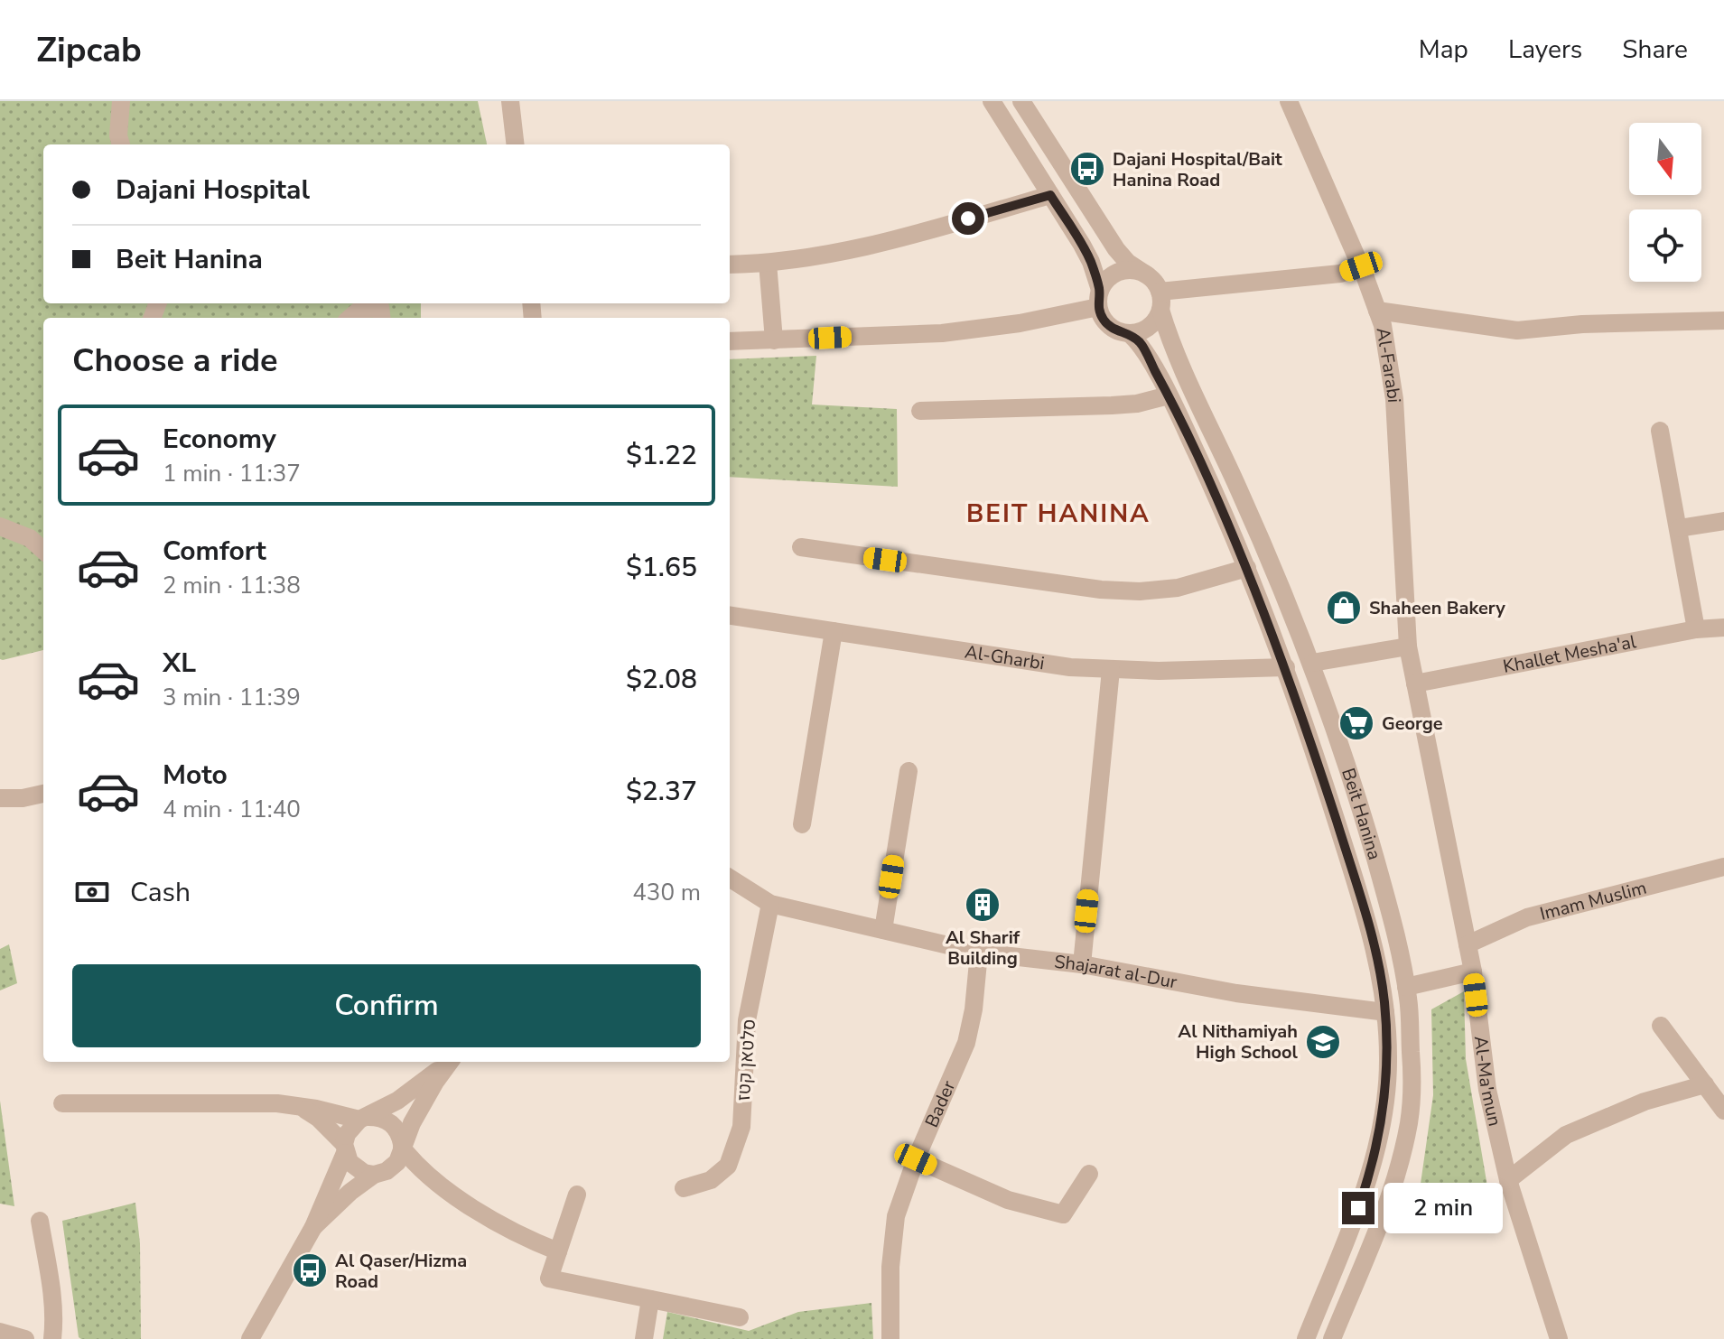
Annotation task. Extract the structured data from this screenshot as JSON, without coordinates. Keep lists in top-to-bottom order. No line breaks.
{"streets":{"street":["Al-Farabi","Khallet Mesha'al","Al-Gharbi","Beit Hanina","Imam Muslim","Shajarat al-Dur","סלטאן קטז","Al-Ma'mun","Bader"]},"crossings":[["Al-Farabi","Al-Ma'mun"],["Khallet Mesha'al","Al-Ma'mun"],["Al-Gharbi","Beit Hanina"],["Beit Hanina","Shajarat al-Dur"],["Imam Muslim","Al-Ma'mun"],["Shajarat al-Dur","סלטאן קטז"],["Shajarat al-Dur","Bader"]],"districts":["BEIT HANINA"],"places":{"bus stop":["Dajani Hospital/Bait Hanina Road","Al Qaser/Hizma Road"],"shop":["Shaheen Bakery"],"supermarket":["George"],"building":["Al Sharif Building"],"school or university":["Al Nithamiyah High School"]},"north":"bottom","page":{"header":"Zipcab","nav":["Map","Layers","Share"],"banner":["Dajani Hospital","Beit Hanina"],"heading":"Choose a ride","list":[{"name":"Economy","note":"1 min · 11:37","value":"$1.22"},{"name":"Comfort","note":"2 min · 11:38","value":"$1.65"},{"name":"XL","note":"3 min · 11:39","value":"$2.08"},{"name":"Moto","note":"4 min · 11:40","value":"$2.37"}],"pay":["Cash","430 m"],"buttons":"Confirm","bubble":"2 min"}}
